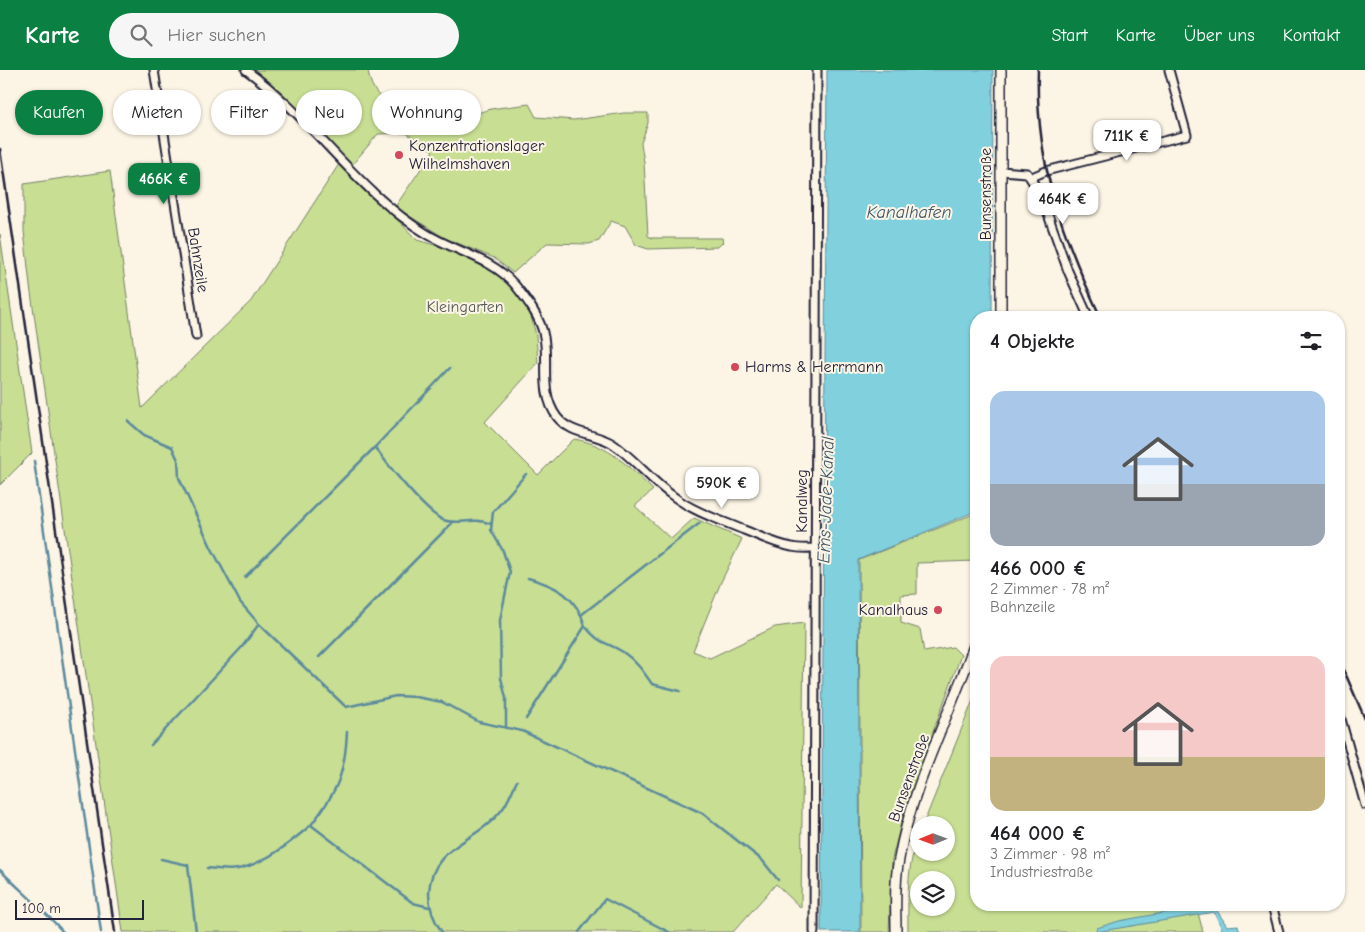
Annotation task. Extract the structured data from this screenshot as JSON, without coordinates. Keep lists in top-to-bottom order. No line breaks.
{"streets":{"street":["Bunsenstraße","Bahnzeile","Kanalweg"]},"water":["Kanalhafen","Ems-Jade-Kanal"],"parks":["Kleingarten"],"places":["Konzentrationslager Wilhelmshaven","Harms & Herrmann","Kanalhaus"],"scale_bar":"100 m","north":"left","page":{"header":"Karte","search":"Hier suchen","nav":["Start","Karte","Über uns","Kontakt"],"chip":["Kaufen","Mieten","Filter","Neu","Wohnung"],"price":["711K €","466K €","464K €","590K €"],"heading":"4 Objekte","list":[{"name":"466 000 €","note":"2 Zimmer · 78 m² · Bahnzeile"},{"name":"464 000 €","note":"3 Zimmer · 98 m² · Industriestraße"}],"scale":"100 m"}}
